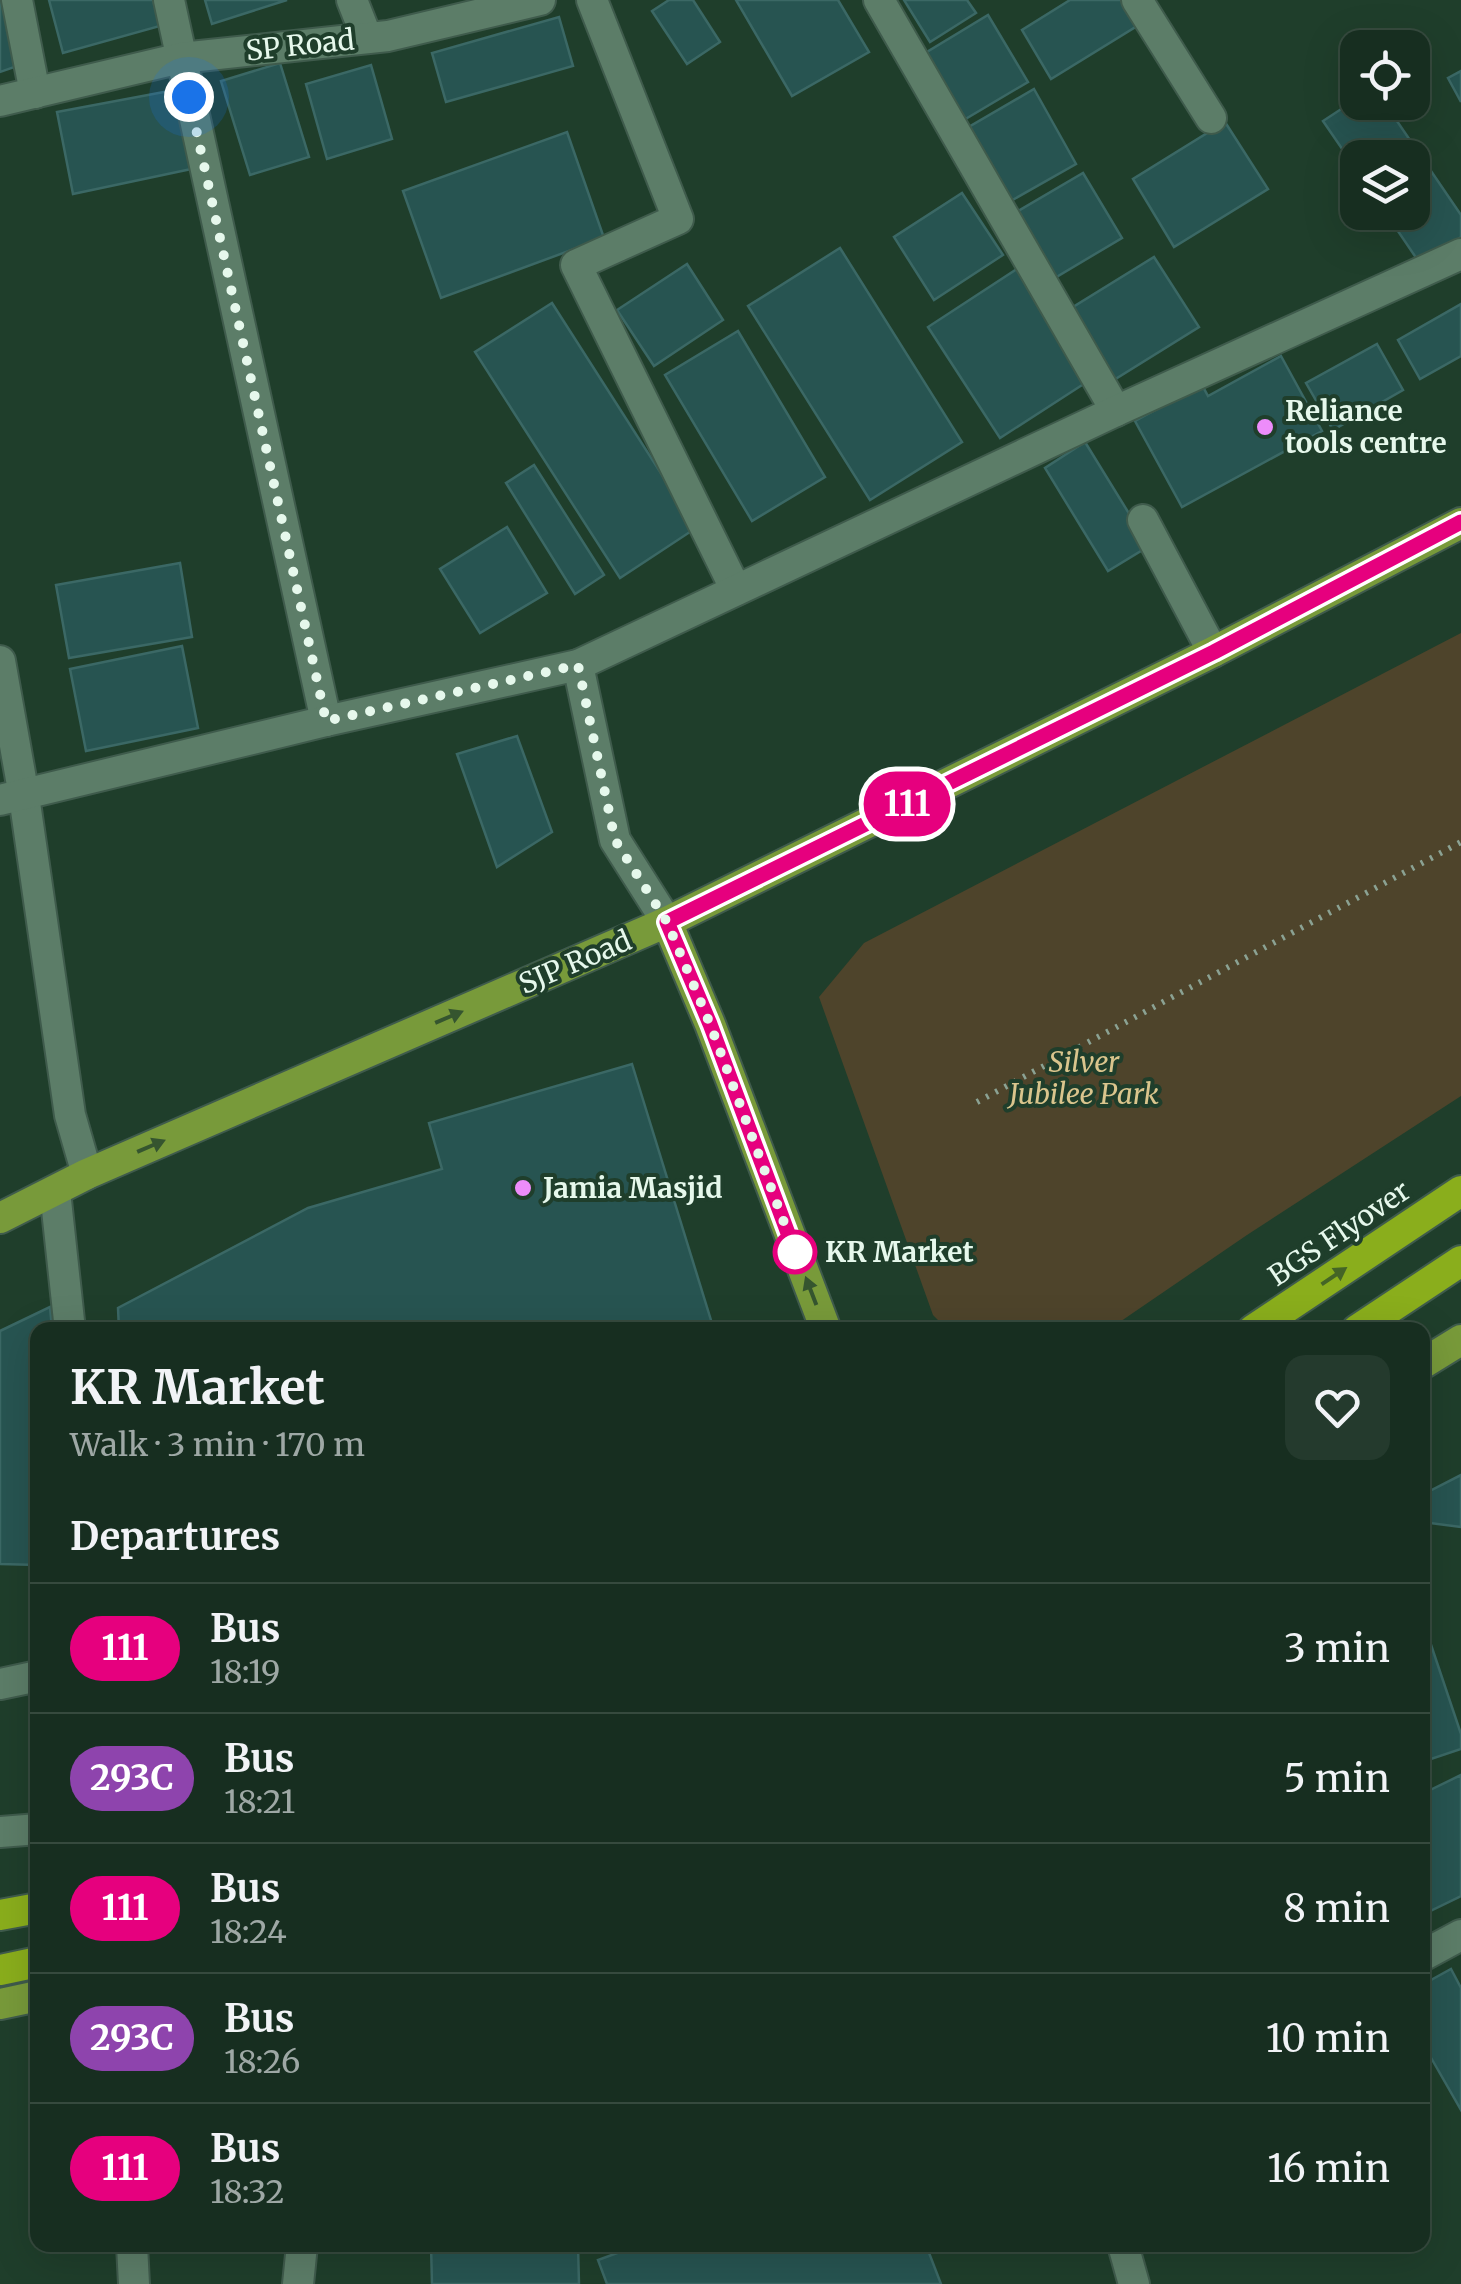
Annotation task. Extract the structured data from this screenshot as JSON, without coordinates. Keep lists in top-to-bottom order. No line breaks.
{"streets":{"highway":["BGS Flyover"],"main road":["SJP Road"],"street":["SP Road"]},"one_way":["SJP Road"],"parks":["Silver Jubilee Park"],"places":["Reliance tools centre","Jamia Masjid","KR Market"],"lines":["bus line 111"],"page":{"on_map":"111","heading":[["KR Market","Walk · 3 min · 170 m"],"Departures"],"list":[{"mark":"111","name":"Bus","note":"18:19","value":"3 min"},{"mark":"293C","name":"Bus","note":"18:21","value":"5 min"},{"mark":"111","name":"Bus","note":"18:24","value":"8 min"},{"mark":"293C","name":"Bus","note":"18:26","value":"10 min"},{"mark":"111","name":"Bus","note":"18:32","value":"16 min"}]}}
